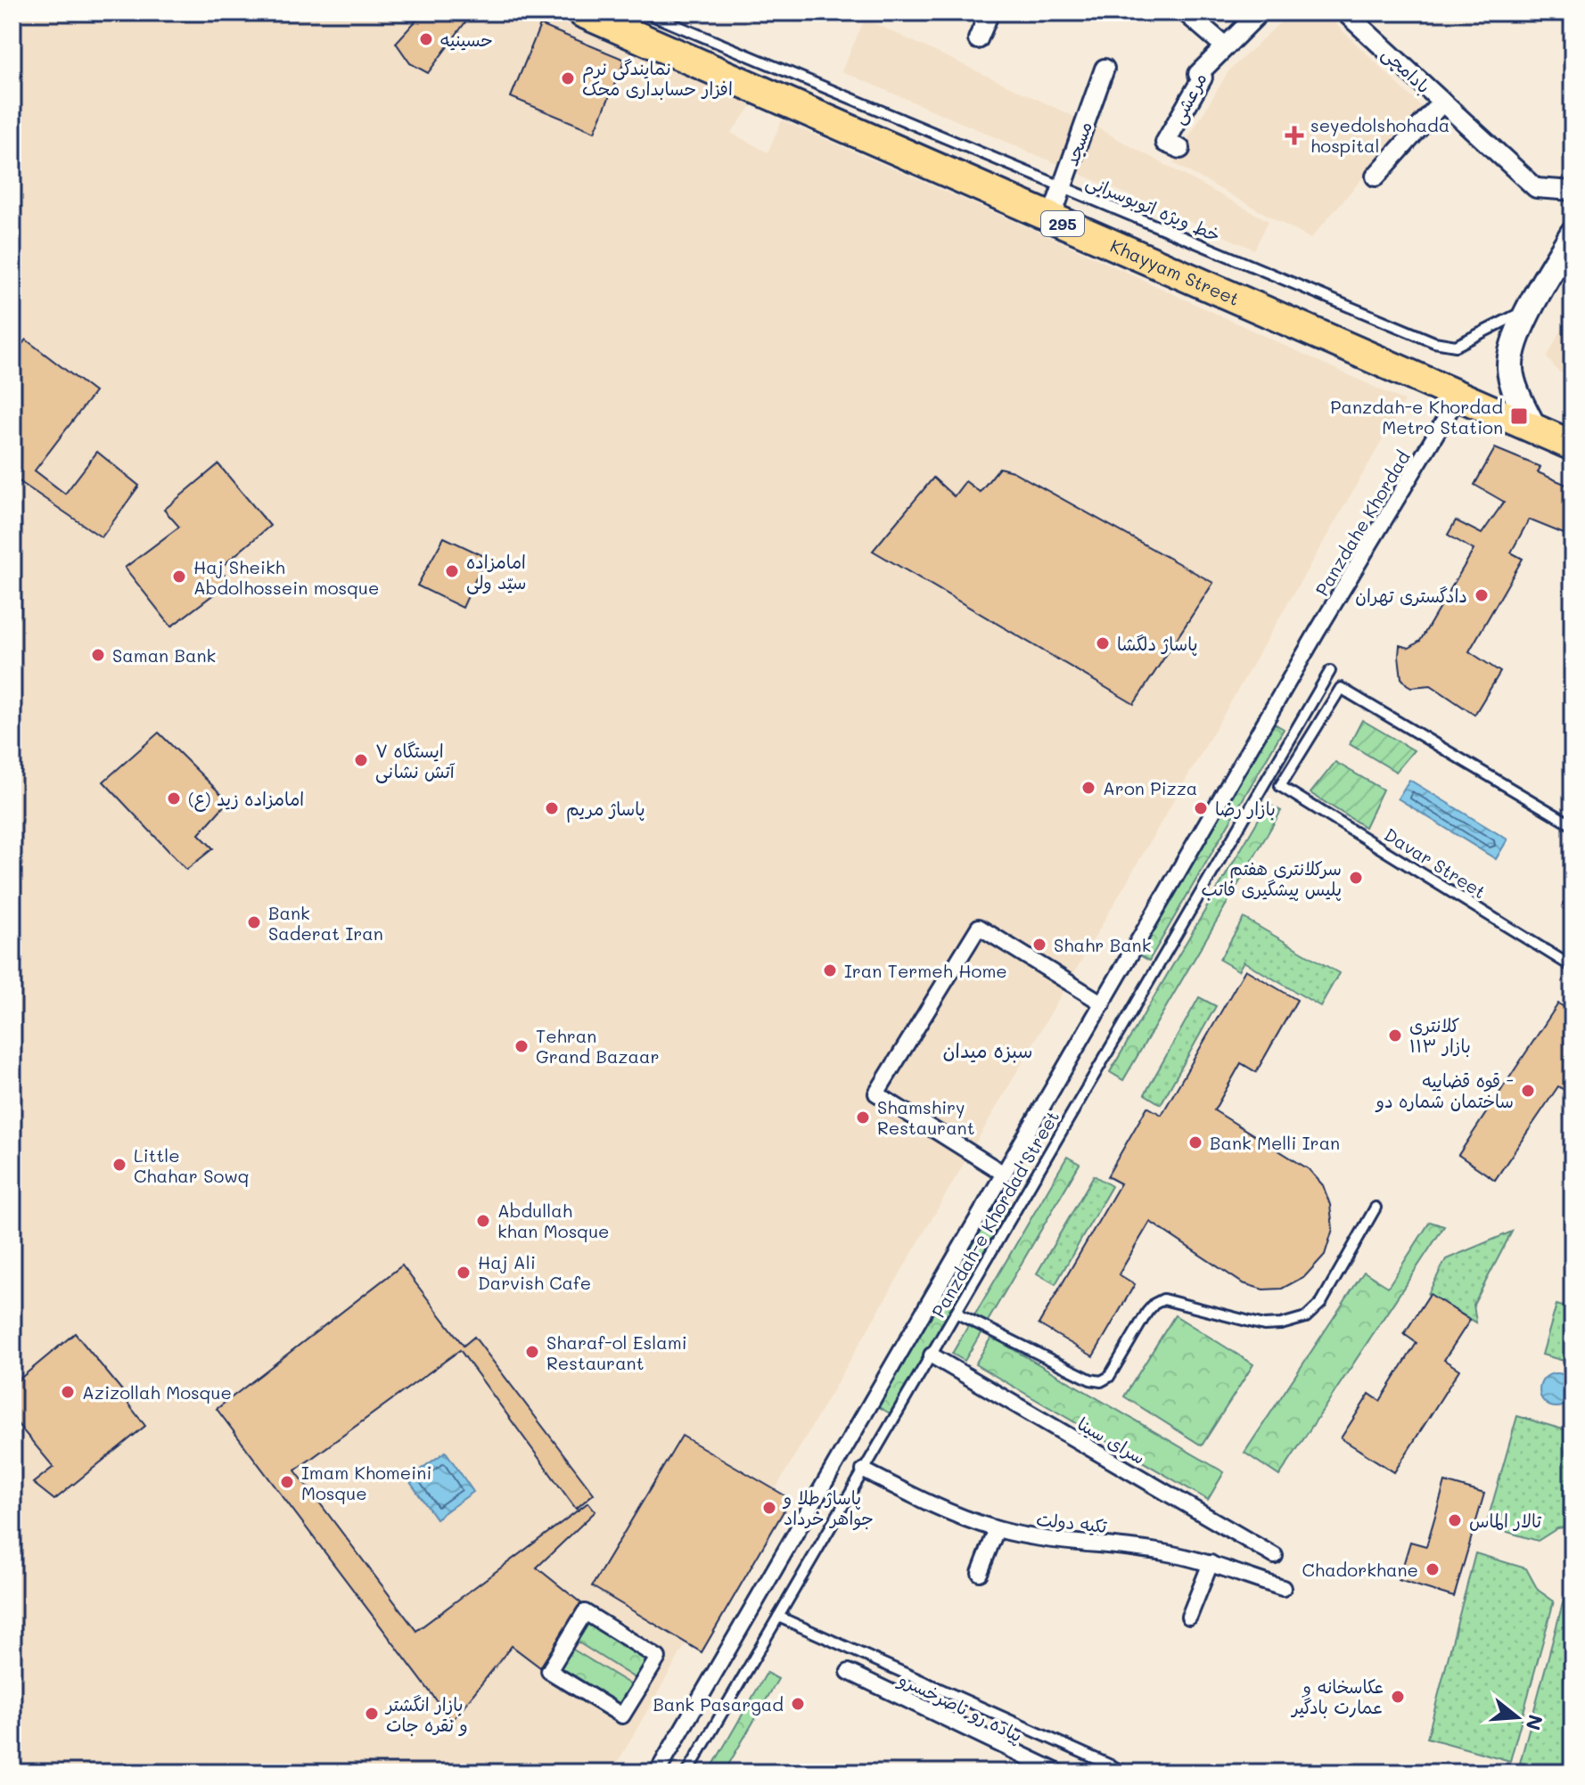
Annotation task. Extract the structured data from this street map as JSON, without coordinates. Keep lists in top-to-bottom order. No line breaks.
{"streets":{"main road":["295","Khayyam Street"],"street":["بادامچی","مرعشی","مسجد","Panzdahe Khordad","سرای سینا","تکیه دولت","پیاده رو ناصرخسرو"],"lane":["خط ویژه اتوبوسرانی","Davar Street","Panzdah-e Khordad Street"]},"crossings":[["مسجد","خط ویژه اتوبوسرانی"],["مسجد","Khayyam Street"],["Khayyam Street","Panzdahe Khordad"],["Panzdah-e Khordad Street","سرای سینا"],["Panzdah-e Khordad Street","تکیه دولت"]],"districts":["سبزه میدان"],"places":{"other":["حسینیه","نمایندگی نرم افزار حسابداری محک","امامزاده سیّد ولی","Haj Sheikh Abdolhossein mosque","دادگستری تهران","پاساژ دلگشا","Saman Bank","ایستگاه ۷ آتش نشانی","Aron Pizza","امامزاده زید (ع)","پاساژ مریم","بازار رضا","سرکلانتری هفتم پلیس پیشگیری فاتب","Bank Saderat Iran","Shahr Bank","Iran Termeh Home","کلانتری ۱۱۳ بازار","Tehran Grand Bazaar","قوه قضاییه - ساختمان شماره دو","Shamshiry Restaurant","Bank Melli Iran","Little Chahar Sowq","Abdullah khan Mosque","Haj Ali Darvish Cafe","Sharaf-ol Eslami Restaurant","Azizollah Mosque","Imam Khomeini Mosque","پاساژ طلا و جواهر خرداد","تالار الماس","Chadorkhane","عکاسخانه و عمارت بادگیر","Bank Pasargad","بازار انگشتر و نقره‌ جات"],"health":["seyedolshohada hospital"],"transit":["Panzdah-e Khordad Metro Station"]},"north":"right"}
